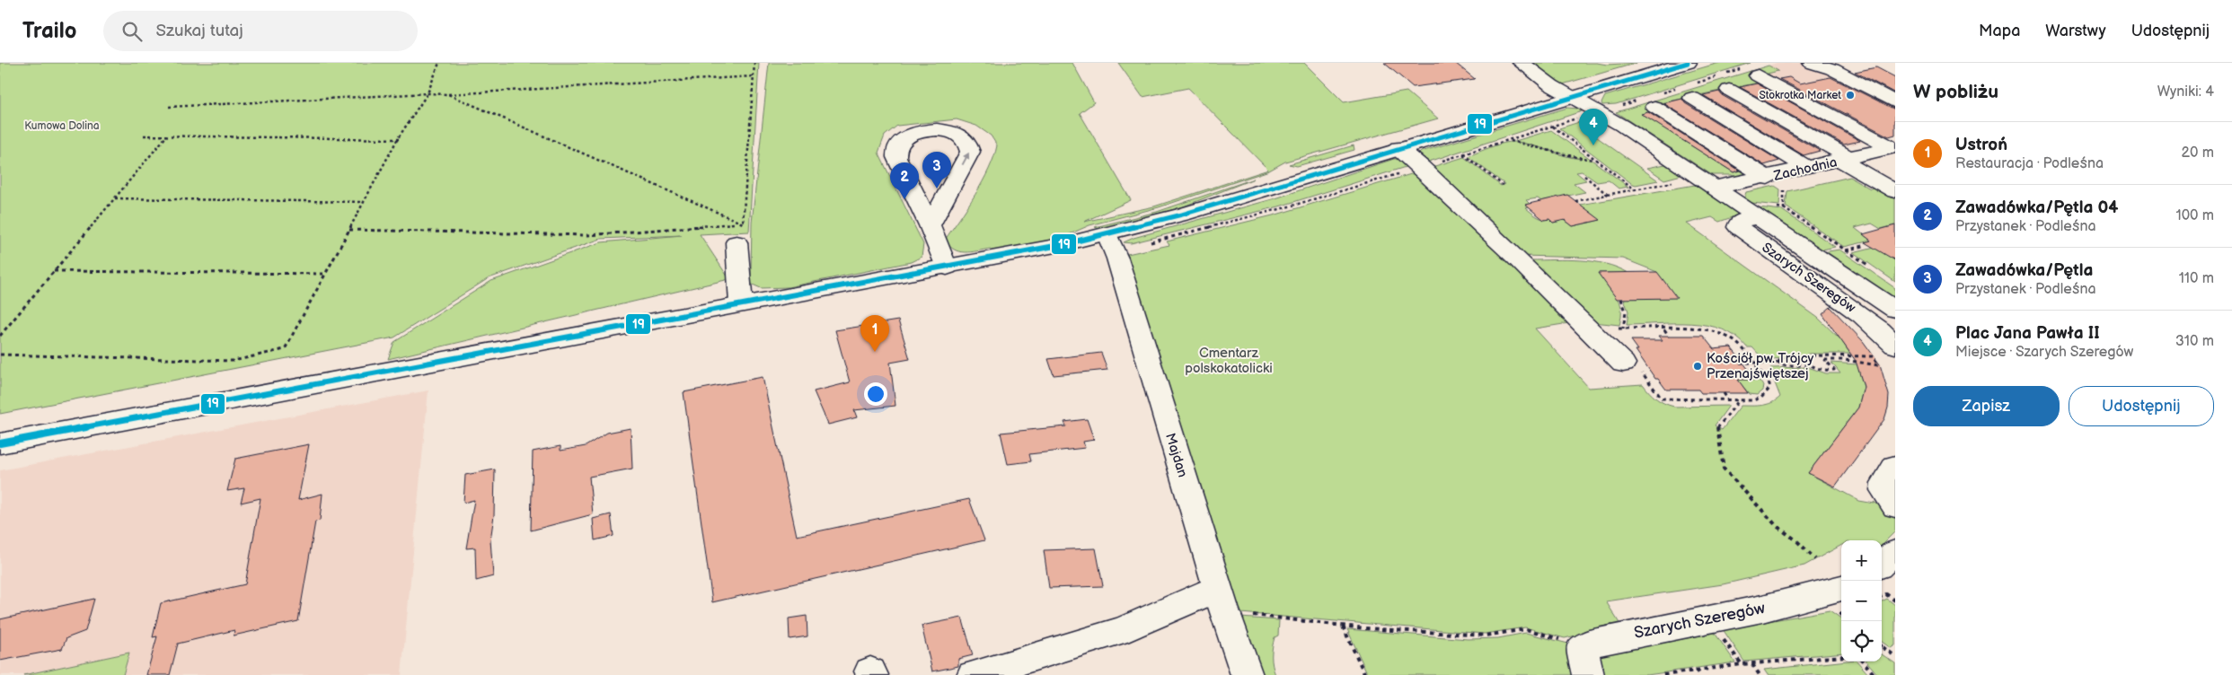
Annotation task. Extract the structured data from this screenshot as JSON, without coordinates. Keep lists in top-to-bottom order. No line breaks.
{"streets":{"street":["Zachodnia","Szarych Szeregów","Majdan"]},"crossings":[["Zachodnia","Szarych Szeregów"]],"parks":["Kumowa Dolina","Cmentarz polskokatolicki"],"places":["Stokrotka Market","Kościół pw. Trójcy Przenajświętszej"],"lines":["transit line 19"],"page":{"header":"Trailo","search":"Szukaj tutaj","nav":["Mapa","Warstwy","Udostępnij"],"heading":["W pobliżu","Wyniki: 4"],"pins":["4","3","2","1"],"list":[{"mark":"1","name":"Ustroń","note":"Restauracja · Podleśna","value":"20 m"},{"mark":"2","name":"Zawadówka/Pętla 04","note":"Przystanek · Podleśna","value":"100 m"},{"mark":"3","name":"Zawadówka/Pętla","note":"Przystanek · Podleśna","value":"110 m"},{"mark":"4","name":"Plac Jana Pawła II","note":"Miejsce · Szarych Szeregów","value":"310 m"}],"buttons":["Zapisz","Udostępnij"],"map_buttons":["+","−"]}}
